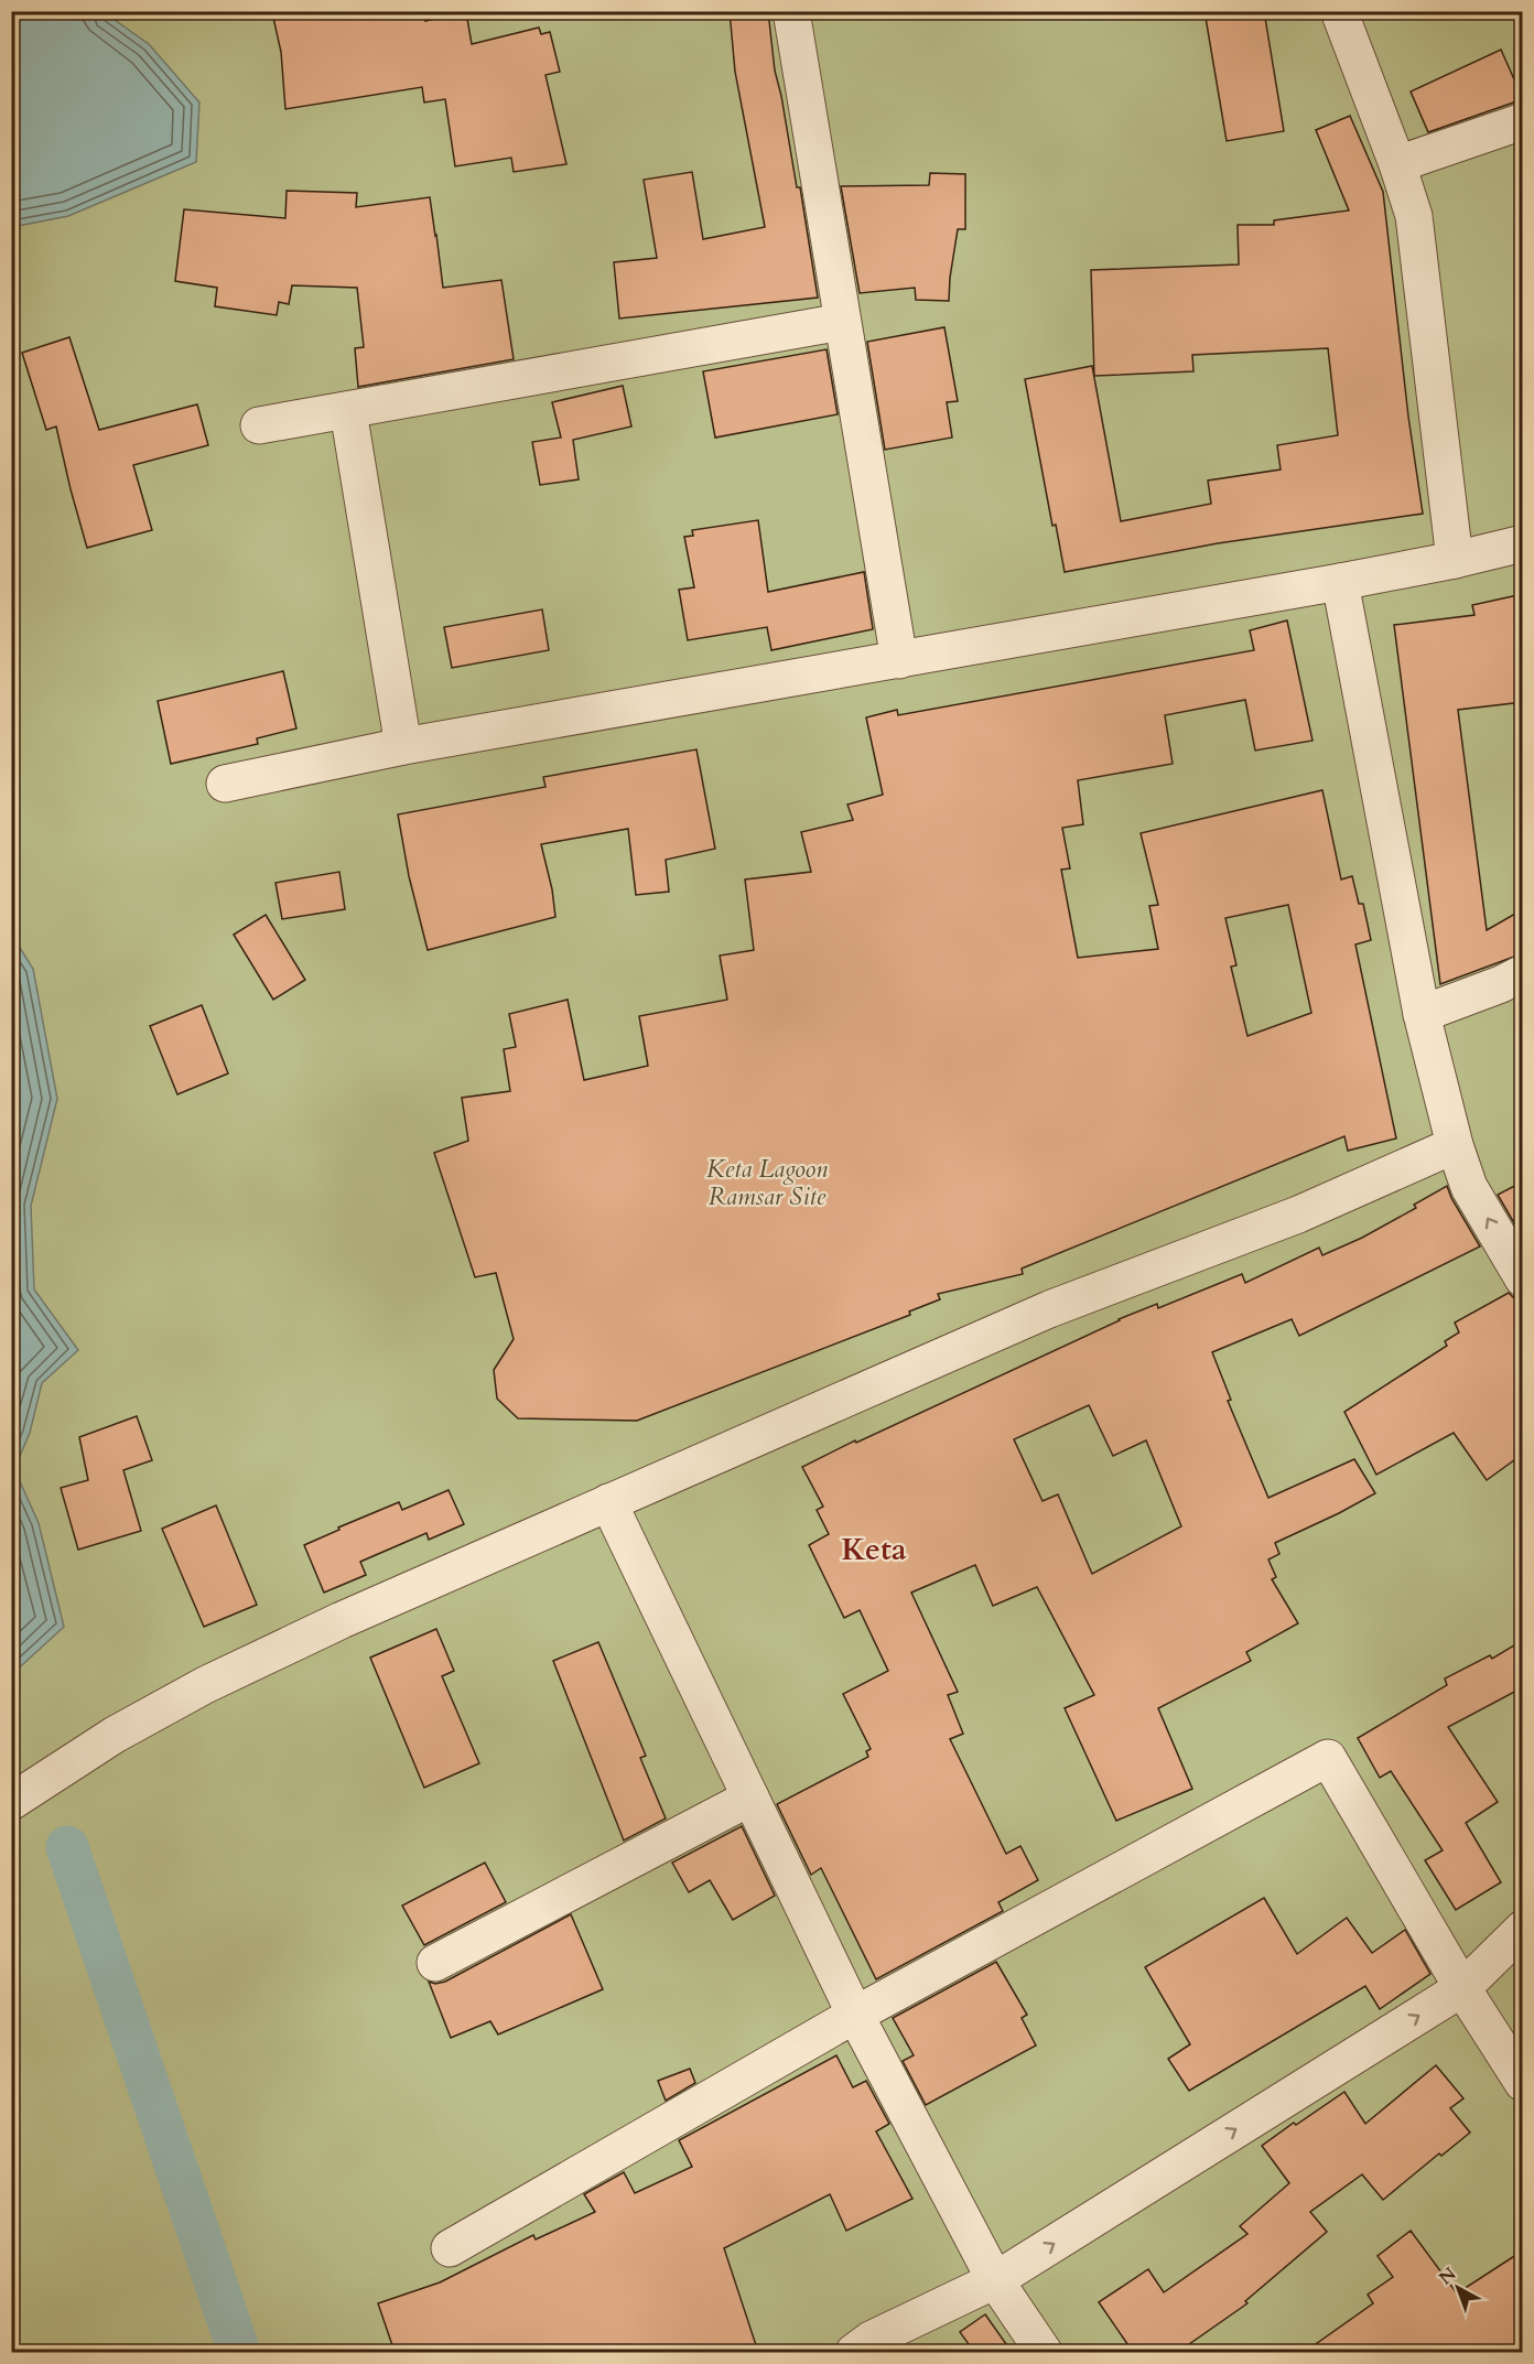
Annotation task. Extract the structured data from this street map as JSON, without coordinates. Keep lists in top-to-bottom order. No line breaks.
{"districts":["Keta"],"parks":["Keta Lagoon Ramsar Site"],"north":"top left"}
